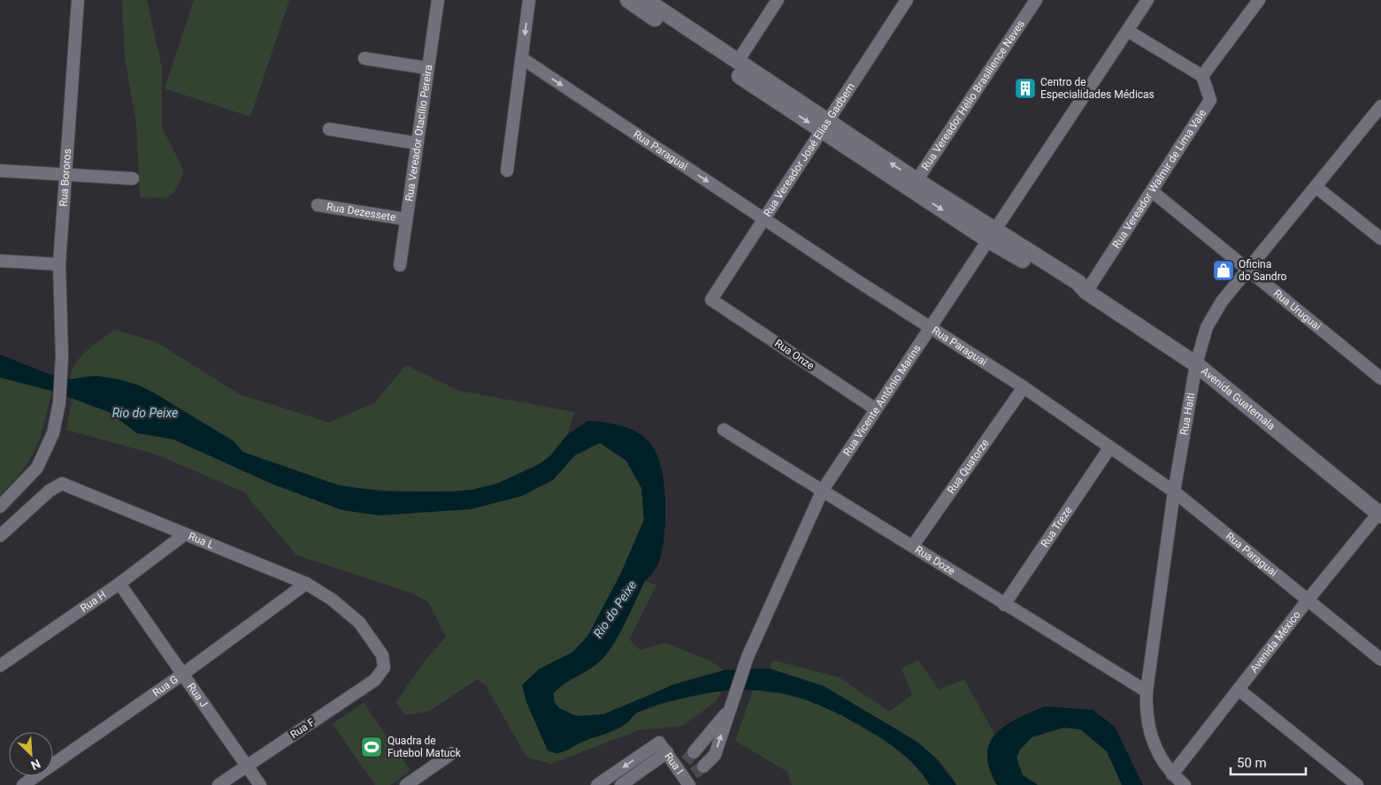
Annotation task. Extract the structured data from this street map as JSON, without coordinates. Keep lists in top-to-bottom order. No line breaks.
{"streets":{"street":["Rua Vereador Hélio Brasilience Naves","Rua Vereador Otacílio Pereira","Rua Vereador José Elias Gadbem","Rua Paraguai","Rua Bororos","Rua Vereador Walmir de Lima Vale","Rua Dezessete","Rua Uruguai","Rua Onze","Avenida Guatemala","Rua Vicente Antônio Marins","Rua Haiti","Rua Quatorze","Rua Treze","Rua L","Rua Doze","Rua H","Avenida México","Rua G","Rua J","Rua F","Rua I"]},"crossings":[["Rua Vereador Hélio Brasilience Naves","Avenida Guatemala"],["Rua Vereador Otacílio Pereira","Rua Dezessete"],["Rua Vereador José Elias Gadbem","Rua Paraguai"],["Rua Vereador José Elias Gadbem","Rua Onze"],["Rua Vereador José Elias Gadbem","Avenida Guatemala"],["Rua Paraguai","Rua Vicente Antônio Marins"],["Rua Paraguai","Rua Haiti"],["Rua Paraguai","Rua Quatorze"],["Rua Paraguai","Rua Treze"],["Rua Paraguai","Avenida México"],["Rua Vereador Walmir de Lima Vale","Rua Uruguai"],["Rua Vereador Walmir de Lima Vale","Avenida Guatemala"],["Rua Uruguai","Rua Haiti"],["Rua Onze","Rua Vicente Antônio Marins"],["Avenida Guatemala","Rua Vicente Antônio Marins"],["Avenida Guatemala","Rua Haiti"],["Avenida Guatemala","Avenida México"],["Rua Vicente Antônio Marins","Rua Doze"],["Rua Vicente Antônio Marins","Rua I"],["Rua Haiti","Rua Doze"],["Rua Haiti","Avenida México"],["Rua Quatorze","Rua Doze"],["Rua Treze","Rua Doze"],["Rua L","Rua H"],["Rua L","Rua G"],["Rua L","Rua F"],["Rua H","Rua J"],["Rua G","Rua J"],["Rua J","Rua F"]],"water":["Rio do Peixe"],"places":{"building":["Centro de Especialidades Médicas"],"shop":["Oficina do Sandro"],"sports":["Quadra de Futebol Matuck"]},"scale_bar":"50 m","north":"bottom right"}
